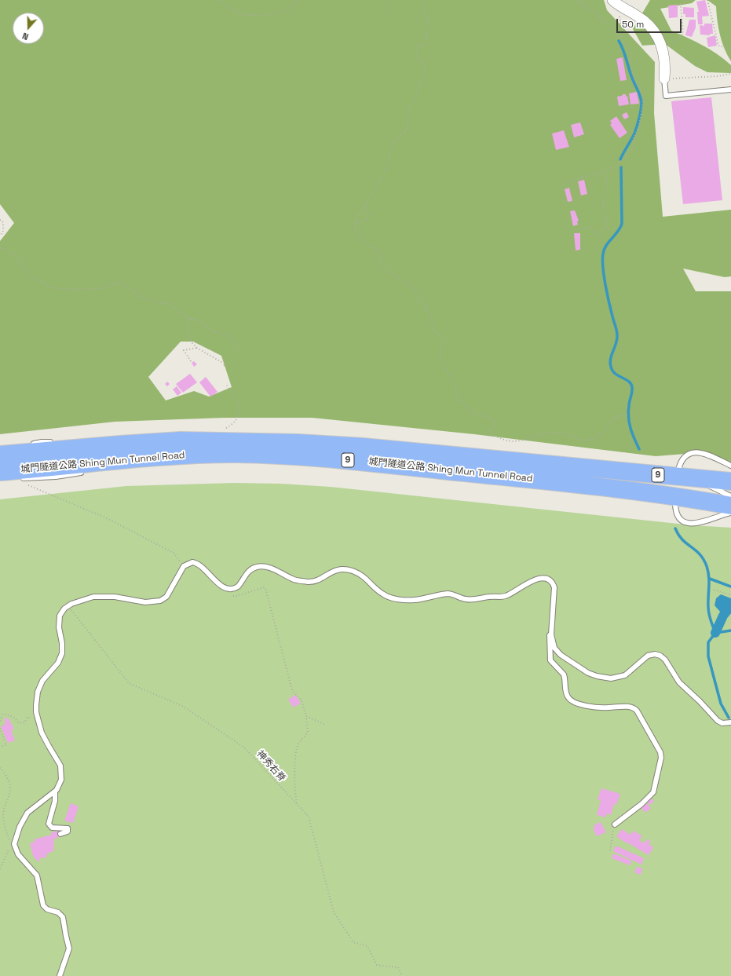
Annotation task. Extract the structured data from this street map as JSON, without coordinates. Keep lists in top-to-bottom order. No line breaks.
{"streets":{"highway":["9","城門隧道公路 Shing Mun Tunnel Road"],"path":["神秀右脊"]},"scale_bar":"50 m","north":"bottom"}
